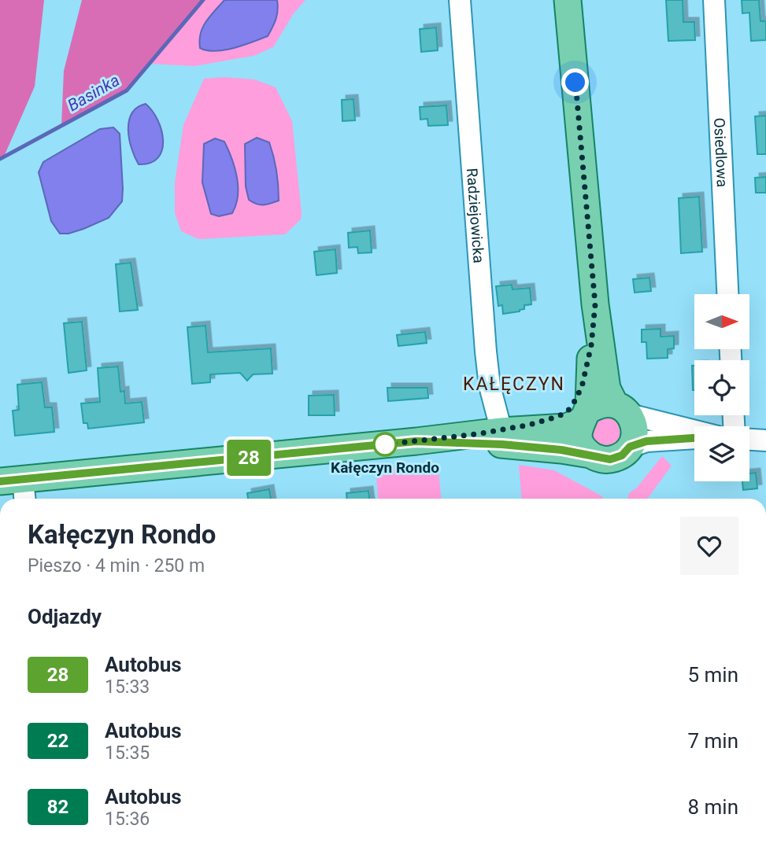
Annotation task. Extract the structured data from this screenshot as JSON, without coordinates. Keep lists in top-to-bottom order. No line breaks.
{"streets":{"street":["Osiedlowa","Radziejowicka"]},"districts":["KAŁĘCZYN"],"water":["Basinka"],"places":["Kałęczyn Rondo"],"lines":["bus line 28"],"north":"right","page":{"on_map":"28","heading":[["Kałęczyn Rondo","Pieszo · 4 min · 250 m"],"Odjazdy"],"list":[{"mark":"28","name":"Autobus","note":"15:33","value":"5 min"},{"mark":"22","name":"Autobus","note":"15:35","value":"7 min"},{"mark":"82","name":"Autobus","note":"15:36","value":"8 min"}]}}
